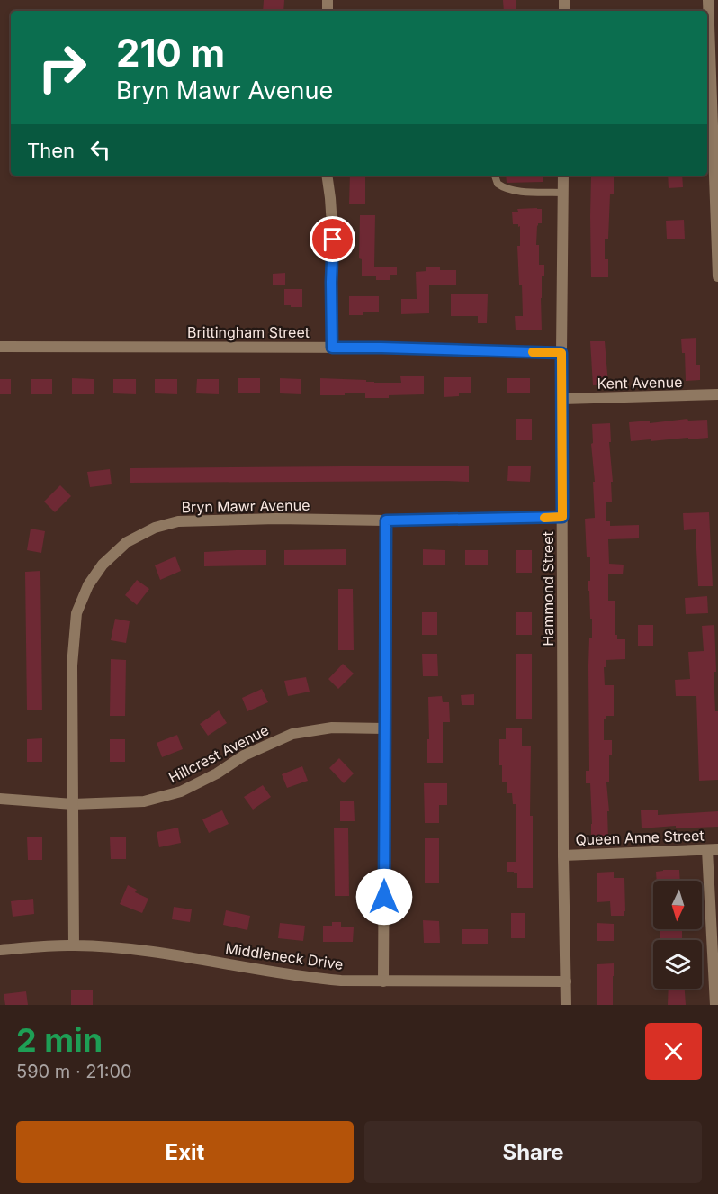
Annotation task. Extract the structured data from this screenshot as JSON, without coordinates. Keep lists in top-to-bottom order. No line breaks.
{"streets":{"street":["Brittingham Street","Kent Avenue","Bryn Mawr Avenue","Hammond Street","Hillcrest Avenue","Queen Anne Street","Middleneck Drive"]},"crossings":[["Brittingham Street","Hammond Street"],["Kent Avenue","Hammond Street"],["Bryn Mawr Avenue","Hammond Street"],["Bryn Mawr Avenue","Hillcrest Avenue"],["Bryn Mawr Avenue","Middleneck Drive"],["Hammond Street","Queen Anne Street"],["Hammond Street","Middleneck Drive"]],"north":"bottom","page":{"turn":["210 m","Bryn Mawr Avenue"],"then":"Then","heading":["2 min","590 m · 21:00"],"buttons":["Exit","Share"]}}
